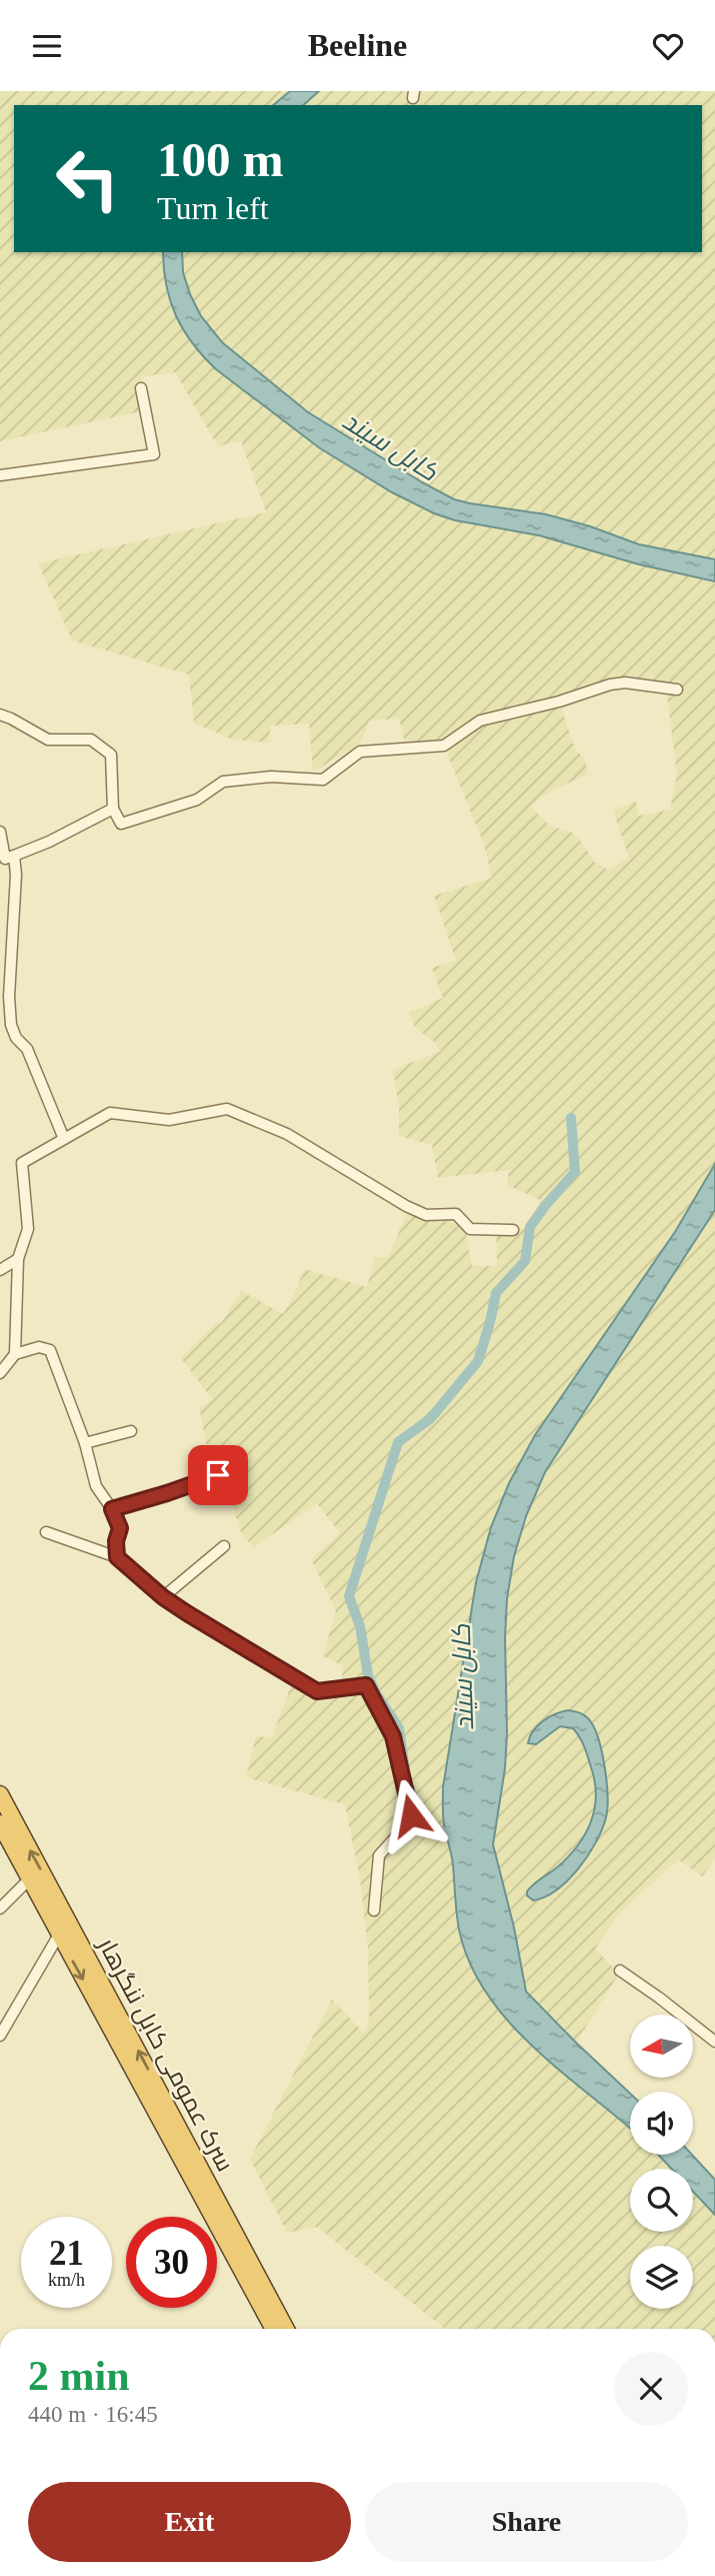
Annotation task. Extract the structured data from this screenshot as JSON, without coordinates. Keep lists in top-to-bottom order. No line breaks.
{"streets":{"highway":["سرک عمومی کابل ننگرهار"]},"water":["کابل سيند"],"north":"left","page":{"header":"Beeline","turn":["100 m","Turn left"],"speed":"21 km/h","limit":"30","heading":["2 min","440 m · 16:45"],"buttons":["Exit","Share"]}}
